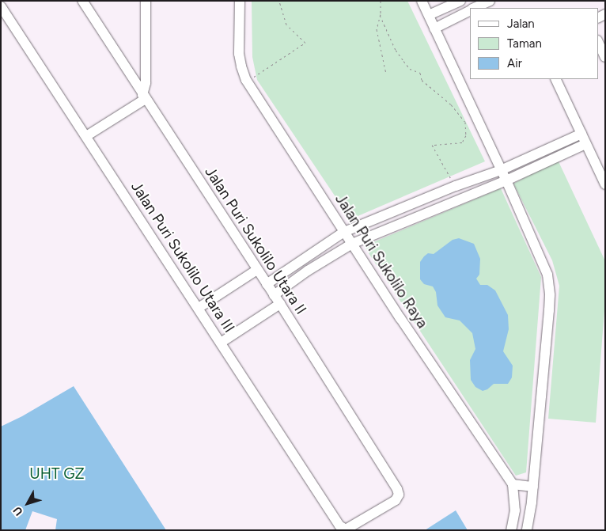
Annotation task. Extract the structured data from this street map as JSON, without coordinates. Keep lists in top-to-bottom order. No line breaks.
{"streets":{"street":["Jalan Puri Sukolilo Utara II","Jalan Puri Sukolilo Utara III","Jalan Puri Sukolilo Raya"]},"crossings":[["Jalan Puri Sukolilo Utara II","Jalan Puri Sukolilo Utara III"]],"parks":["UHT GZ"],"legend":["Jalan","Taman","Air"],"north":"bottom left"}
